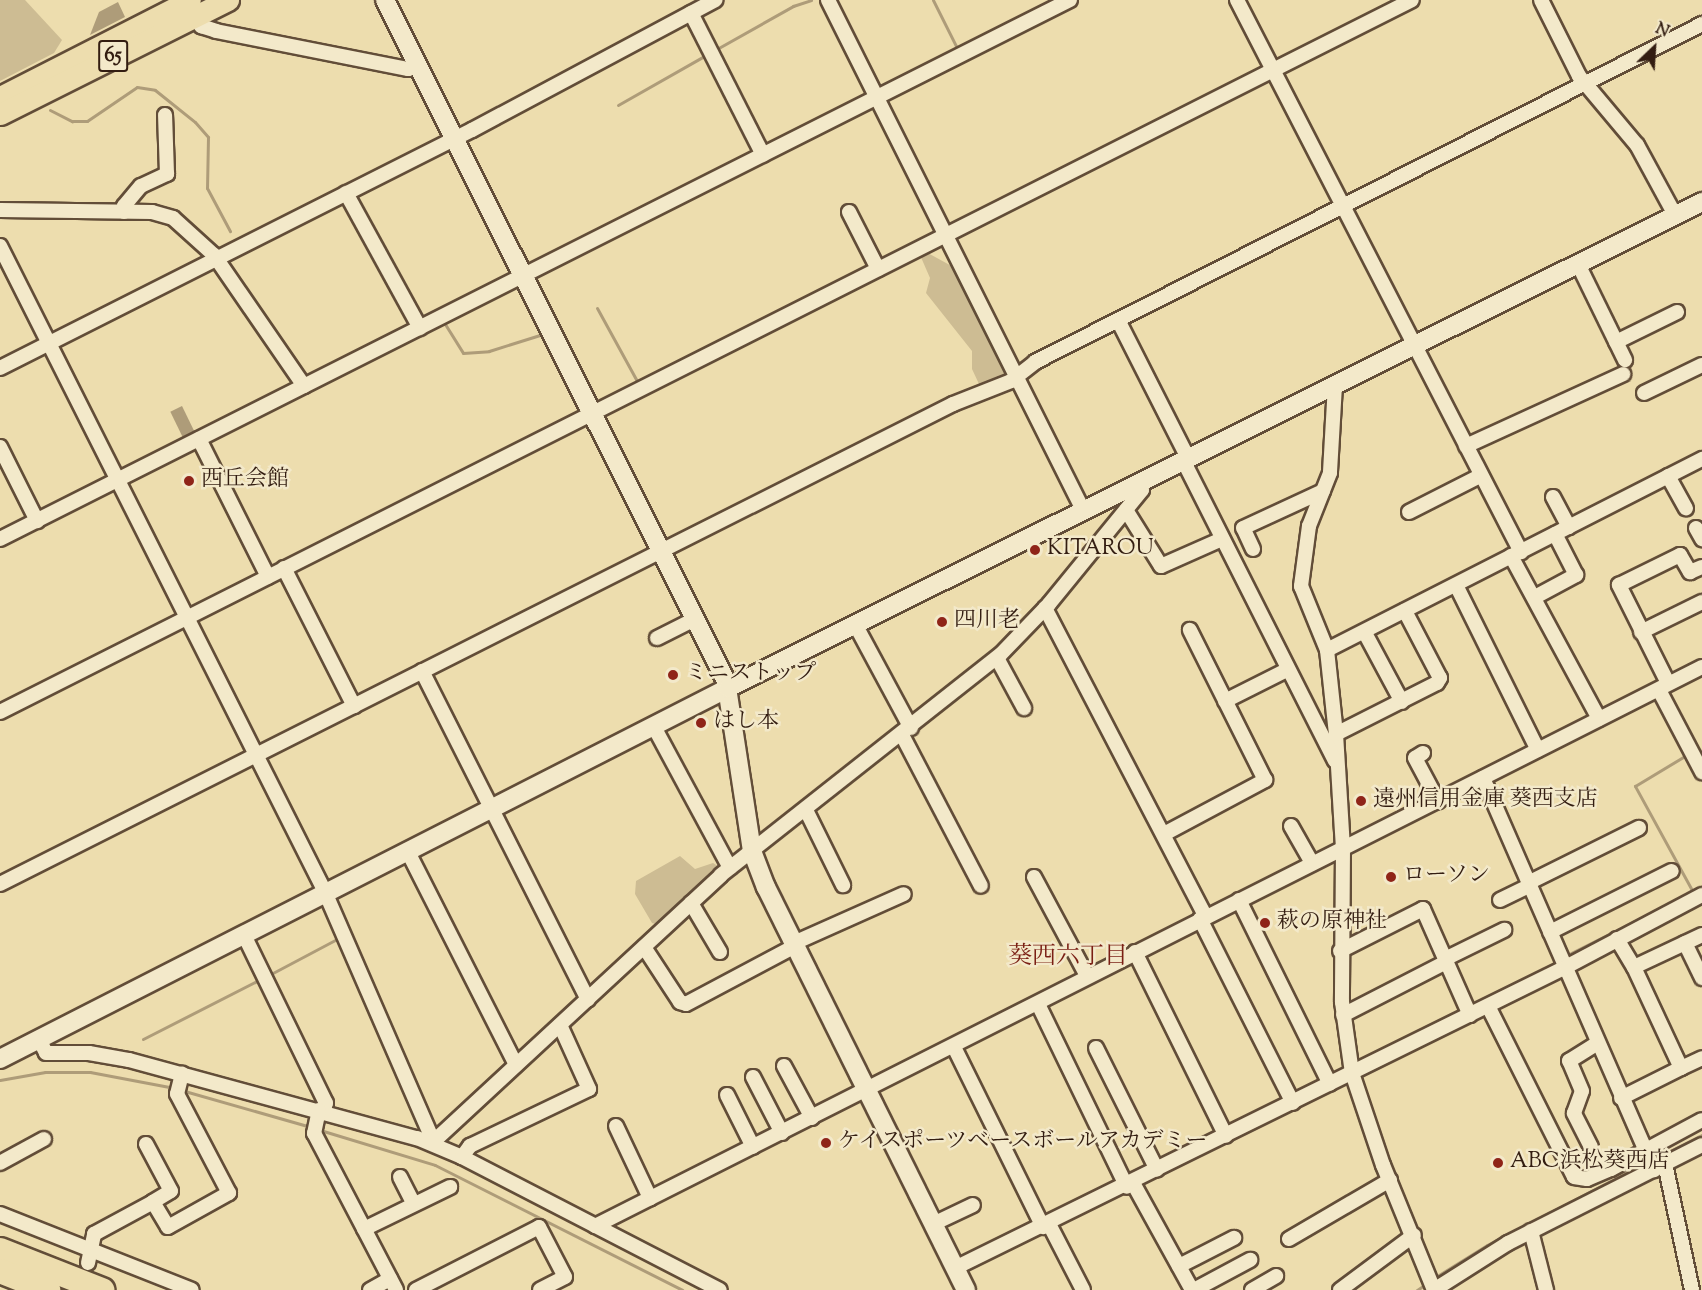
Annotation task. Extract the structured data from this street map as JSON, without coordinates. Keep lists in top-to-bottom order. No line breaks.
{"streets":{"main road":["65"]},"districts":["葵西六丁目"],"places":["西丘会館","KITAROU","四川老","ミニストップ","はし本","遠州信用金庫 葵西支店","ローソン","萩の原神社","ケイスポーツベースボールアカデミー","ABC浜松葵西店"],"north":"top right"}
